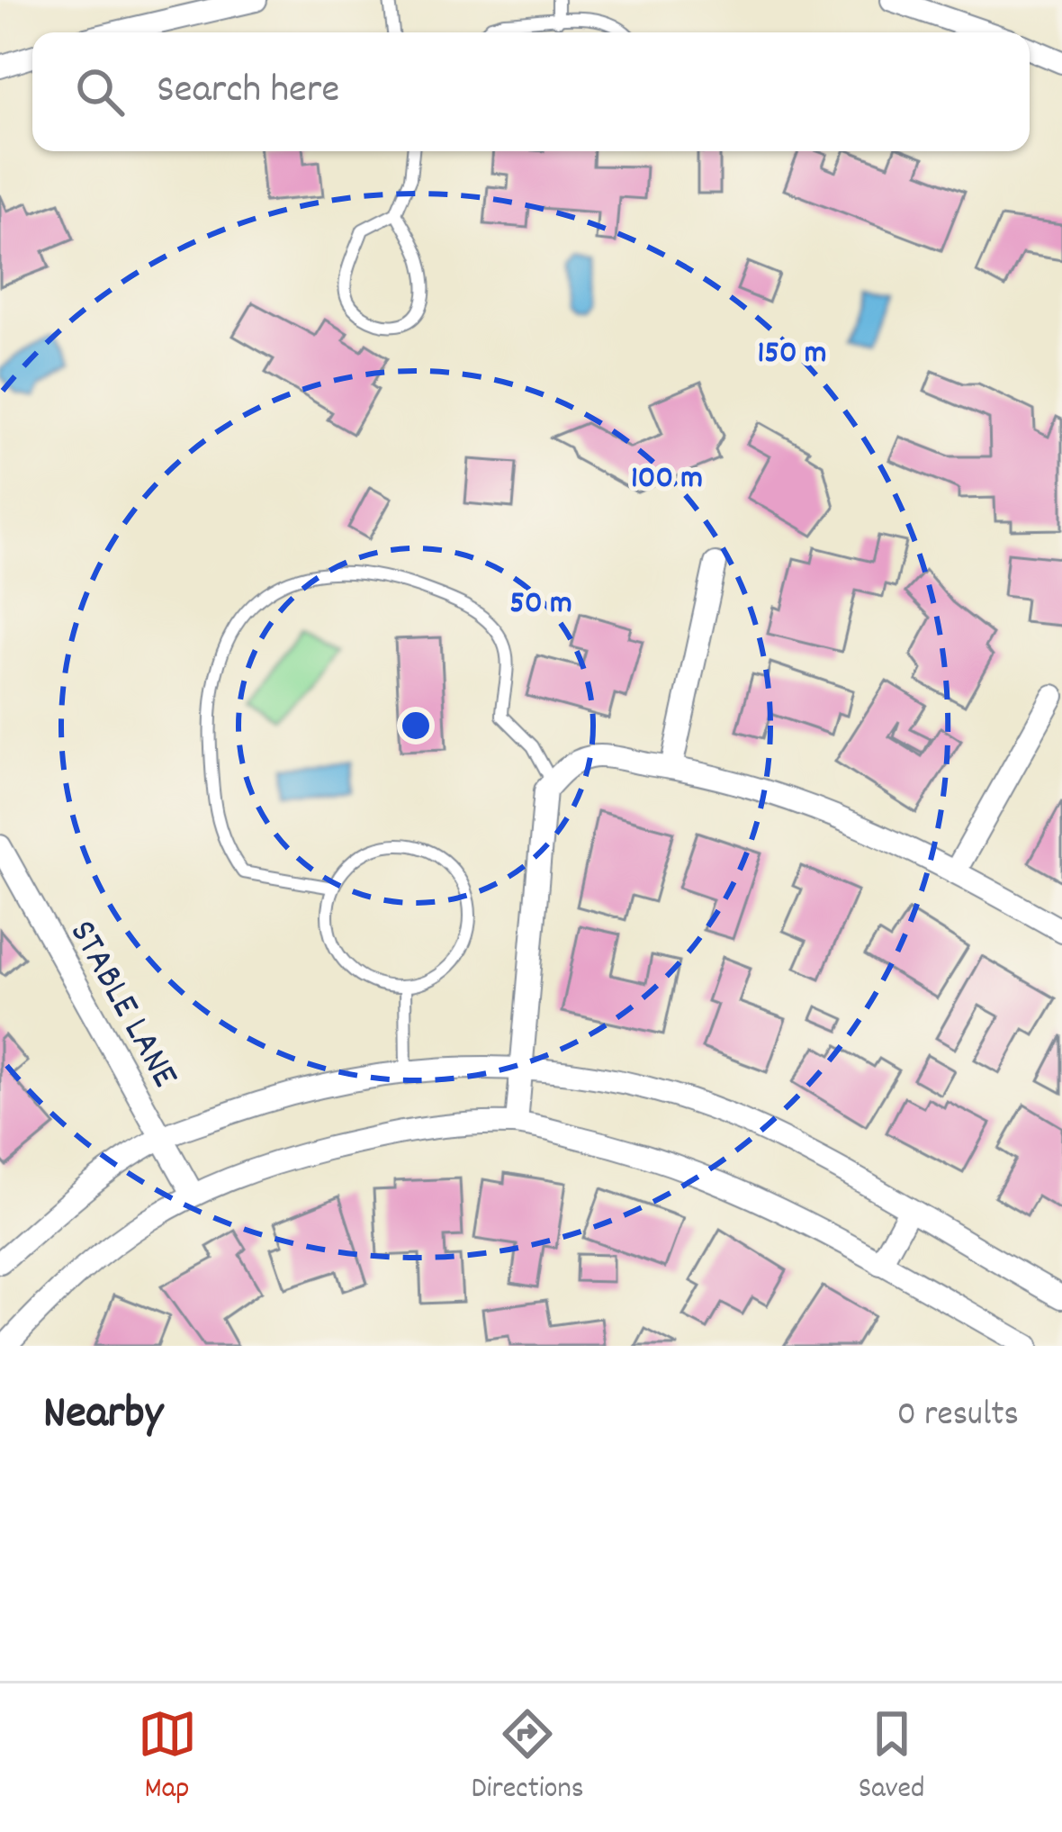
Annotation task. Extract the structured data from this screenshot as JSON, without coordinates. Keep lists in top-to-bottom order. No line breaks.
{"streets":{"street":["STABLE LANE"]},"page":{"search":"Search here","heading":["Nearby","0 results"],"nav":["Map","Directions","Saved"]},"rings":["150 m","100 m","50 m"]}
